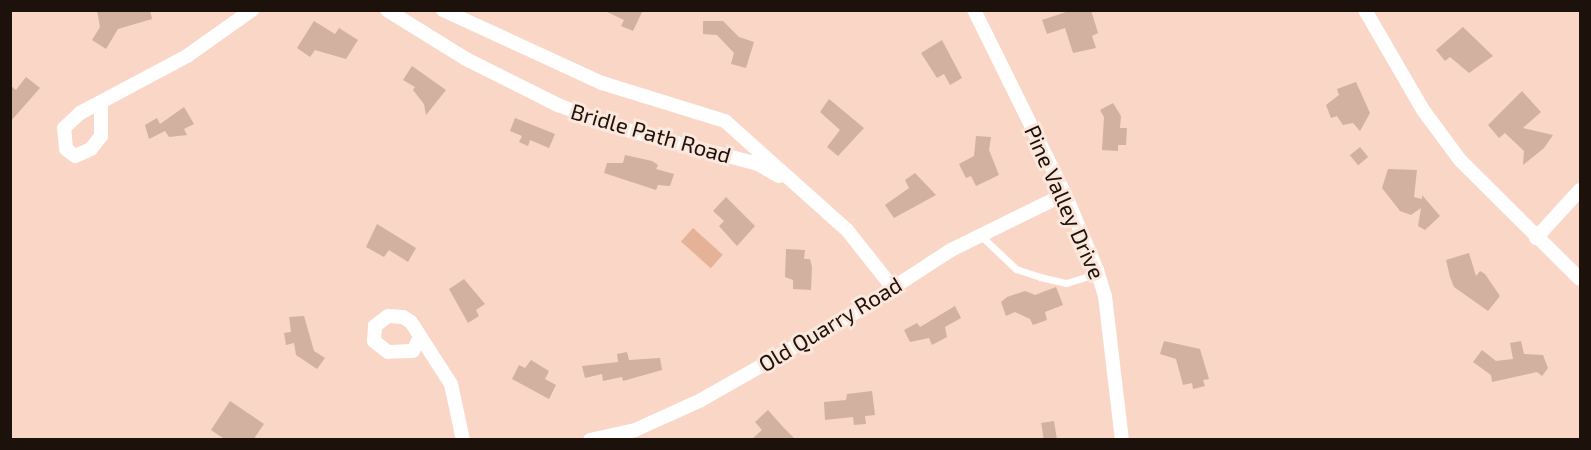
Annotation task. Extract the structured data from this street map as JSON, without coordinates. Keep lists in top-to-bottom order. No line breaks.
{"streets":{"street":["Bridle Path Road","Pine Valley Drive","Old Quarry Road"]},"crossings":[["Bridle Path Road","Old Quarry Road"],["Pine Valley Drive","Old Quarry Road"]]}
